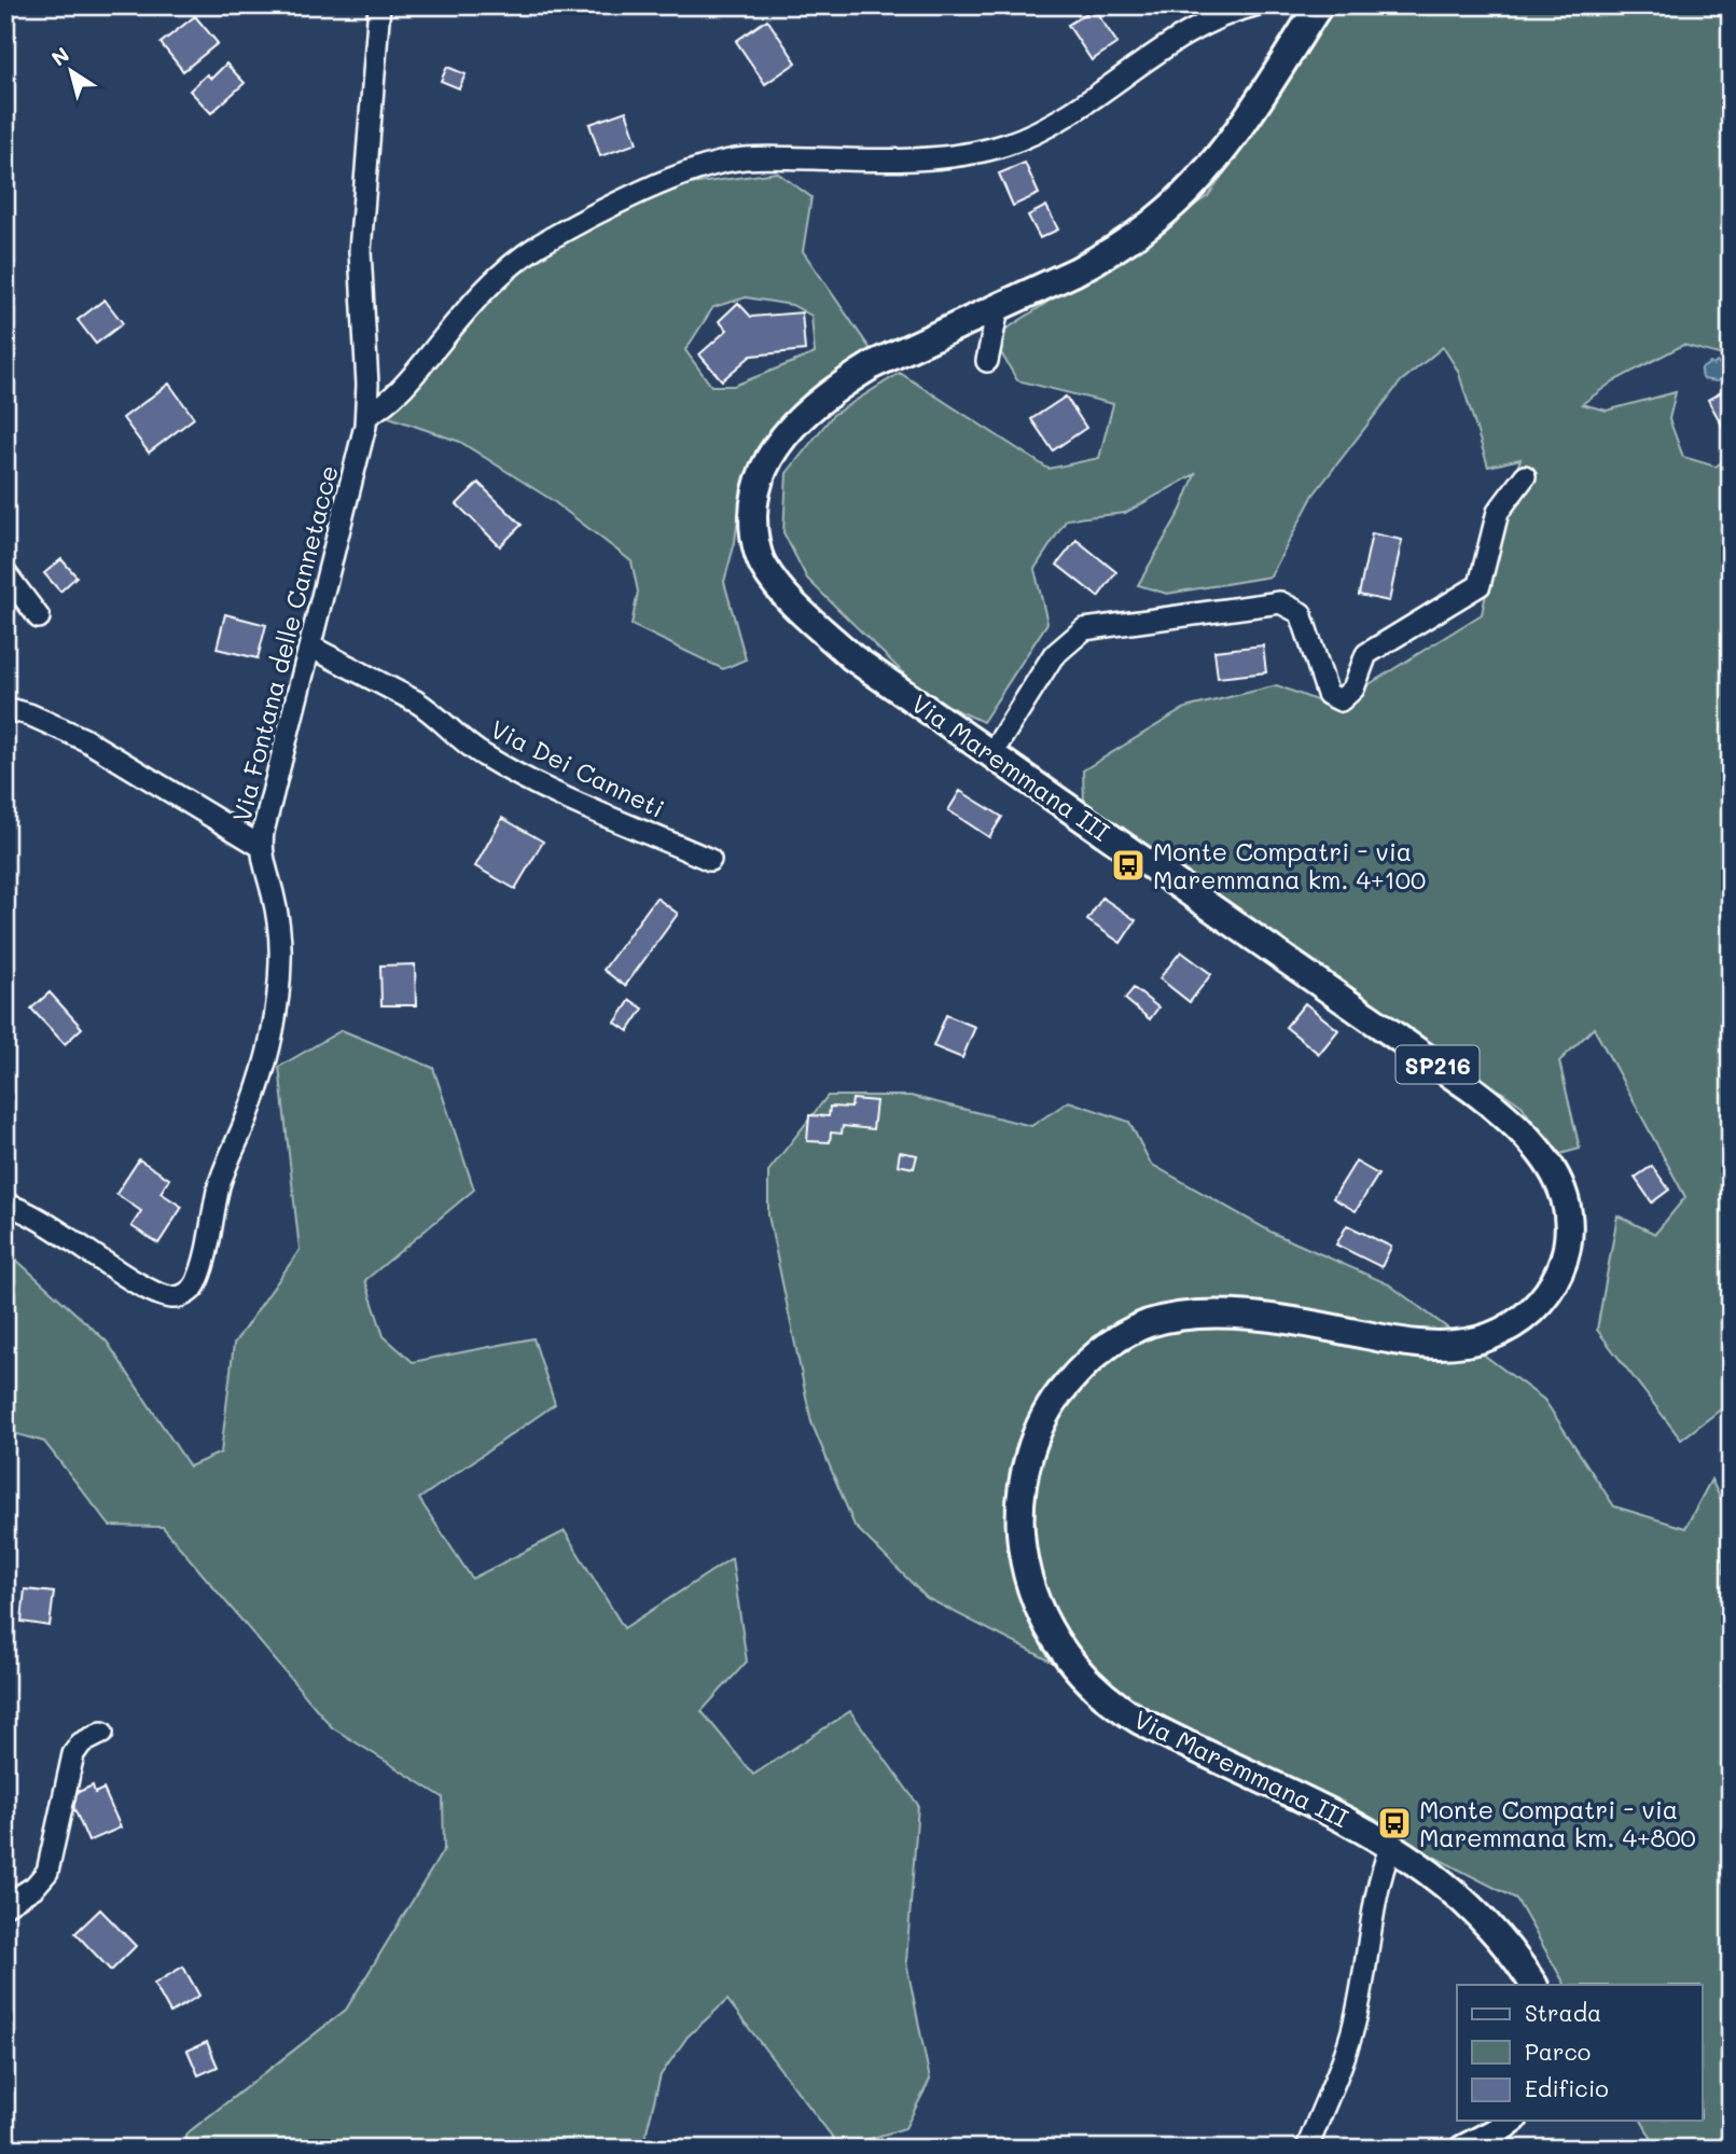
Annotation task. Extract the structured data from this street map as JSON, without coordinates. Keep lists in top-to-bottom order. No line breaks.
{"streets":{"main road":["Via Maremmana III","SP216"],"street":["Via Fontana delle Cannetacce","Via Dei Canneti"]},"crossings":[["Via Fontana delle Cannetacce","Via Dei Canneti"]],"places":{"bus stop":["Monte Compatri - via Maremmana km. 4+100","Monte Compatri - via Maremmana km. 4+800"]},"legend":["Strada","Parco","Edificio"],"north":"top left"}
